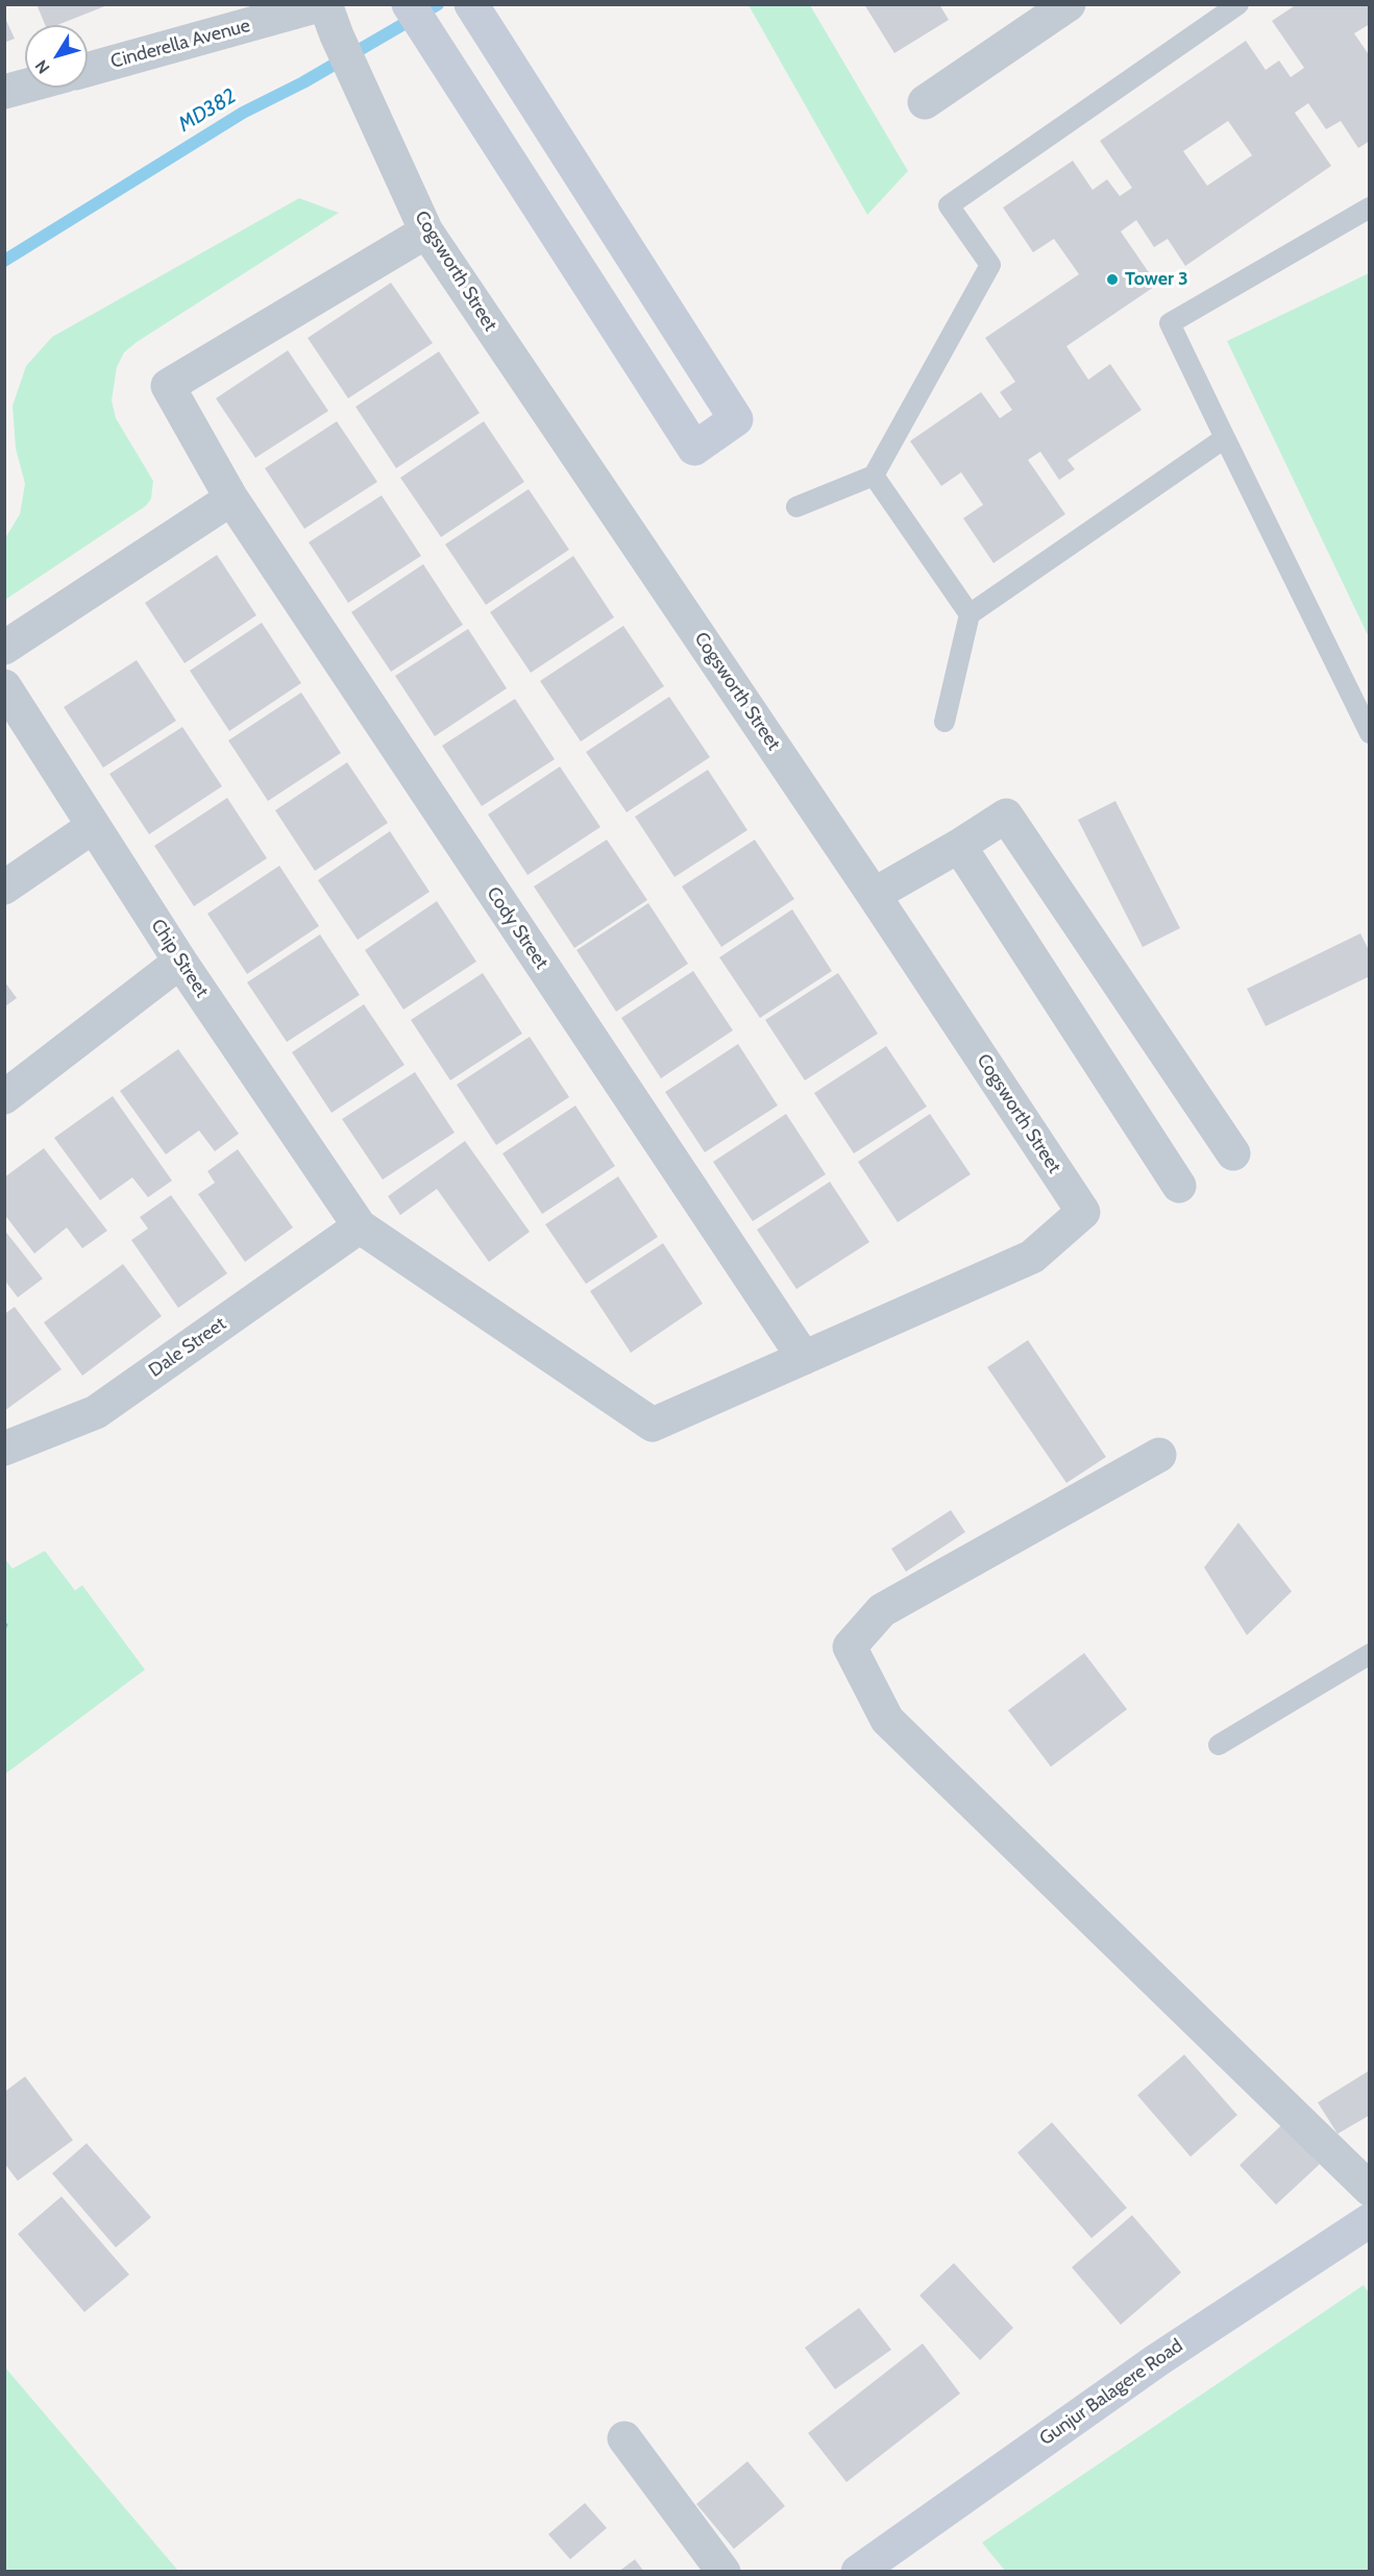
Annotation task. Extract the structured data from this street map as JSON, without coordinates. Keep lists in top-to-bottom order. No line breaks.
{"streets":{"street":["Cinderella Avenue","Cogsworth Street","Cody Street","Chip Street","Dale Street","Gunjur Balagere Road"]},"crossings":[["Cinderella Avenue","Cogsworth Street"],["Cogsworth Street","Cody Street"],["Chip Street","Dale Street"]],"water":["MD382"],"places":["Tower 3"],"north":"bottom left"}
